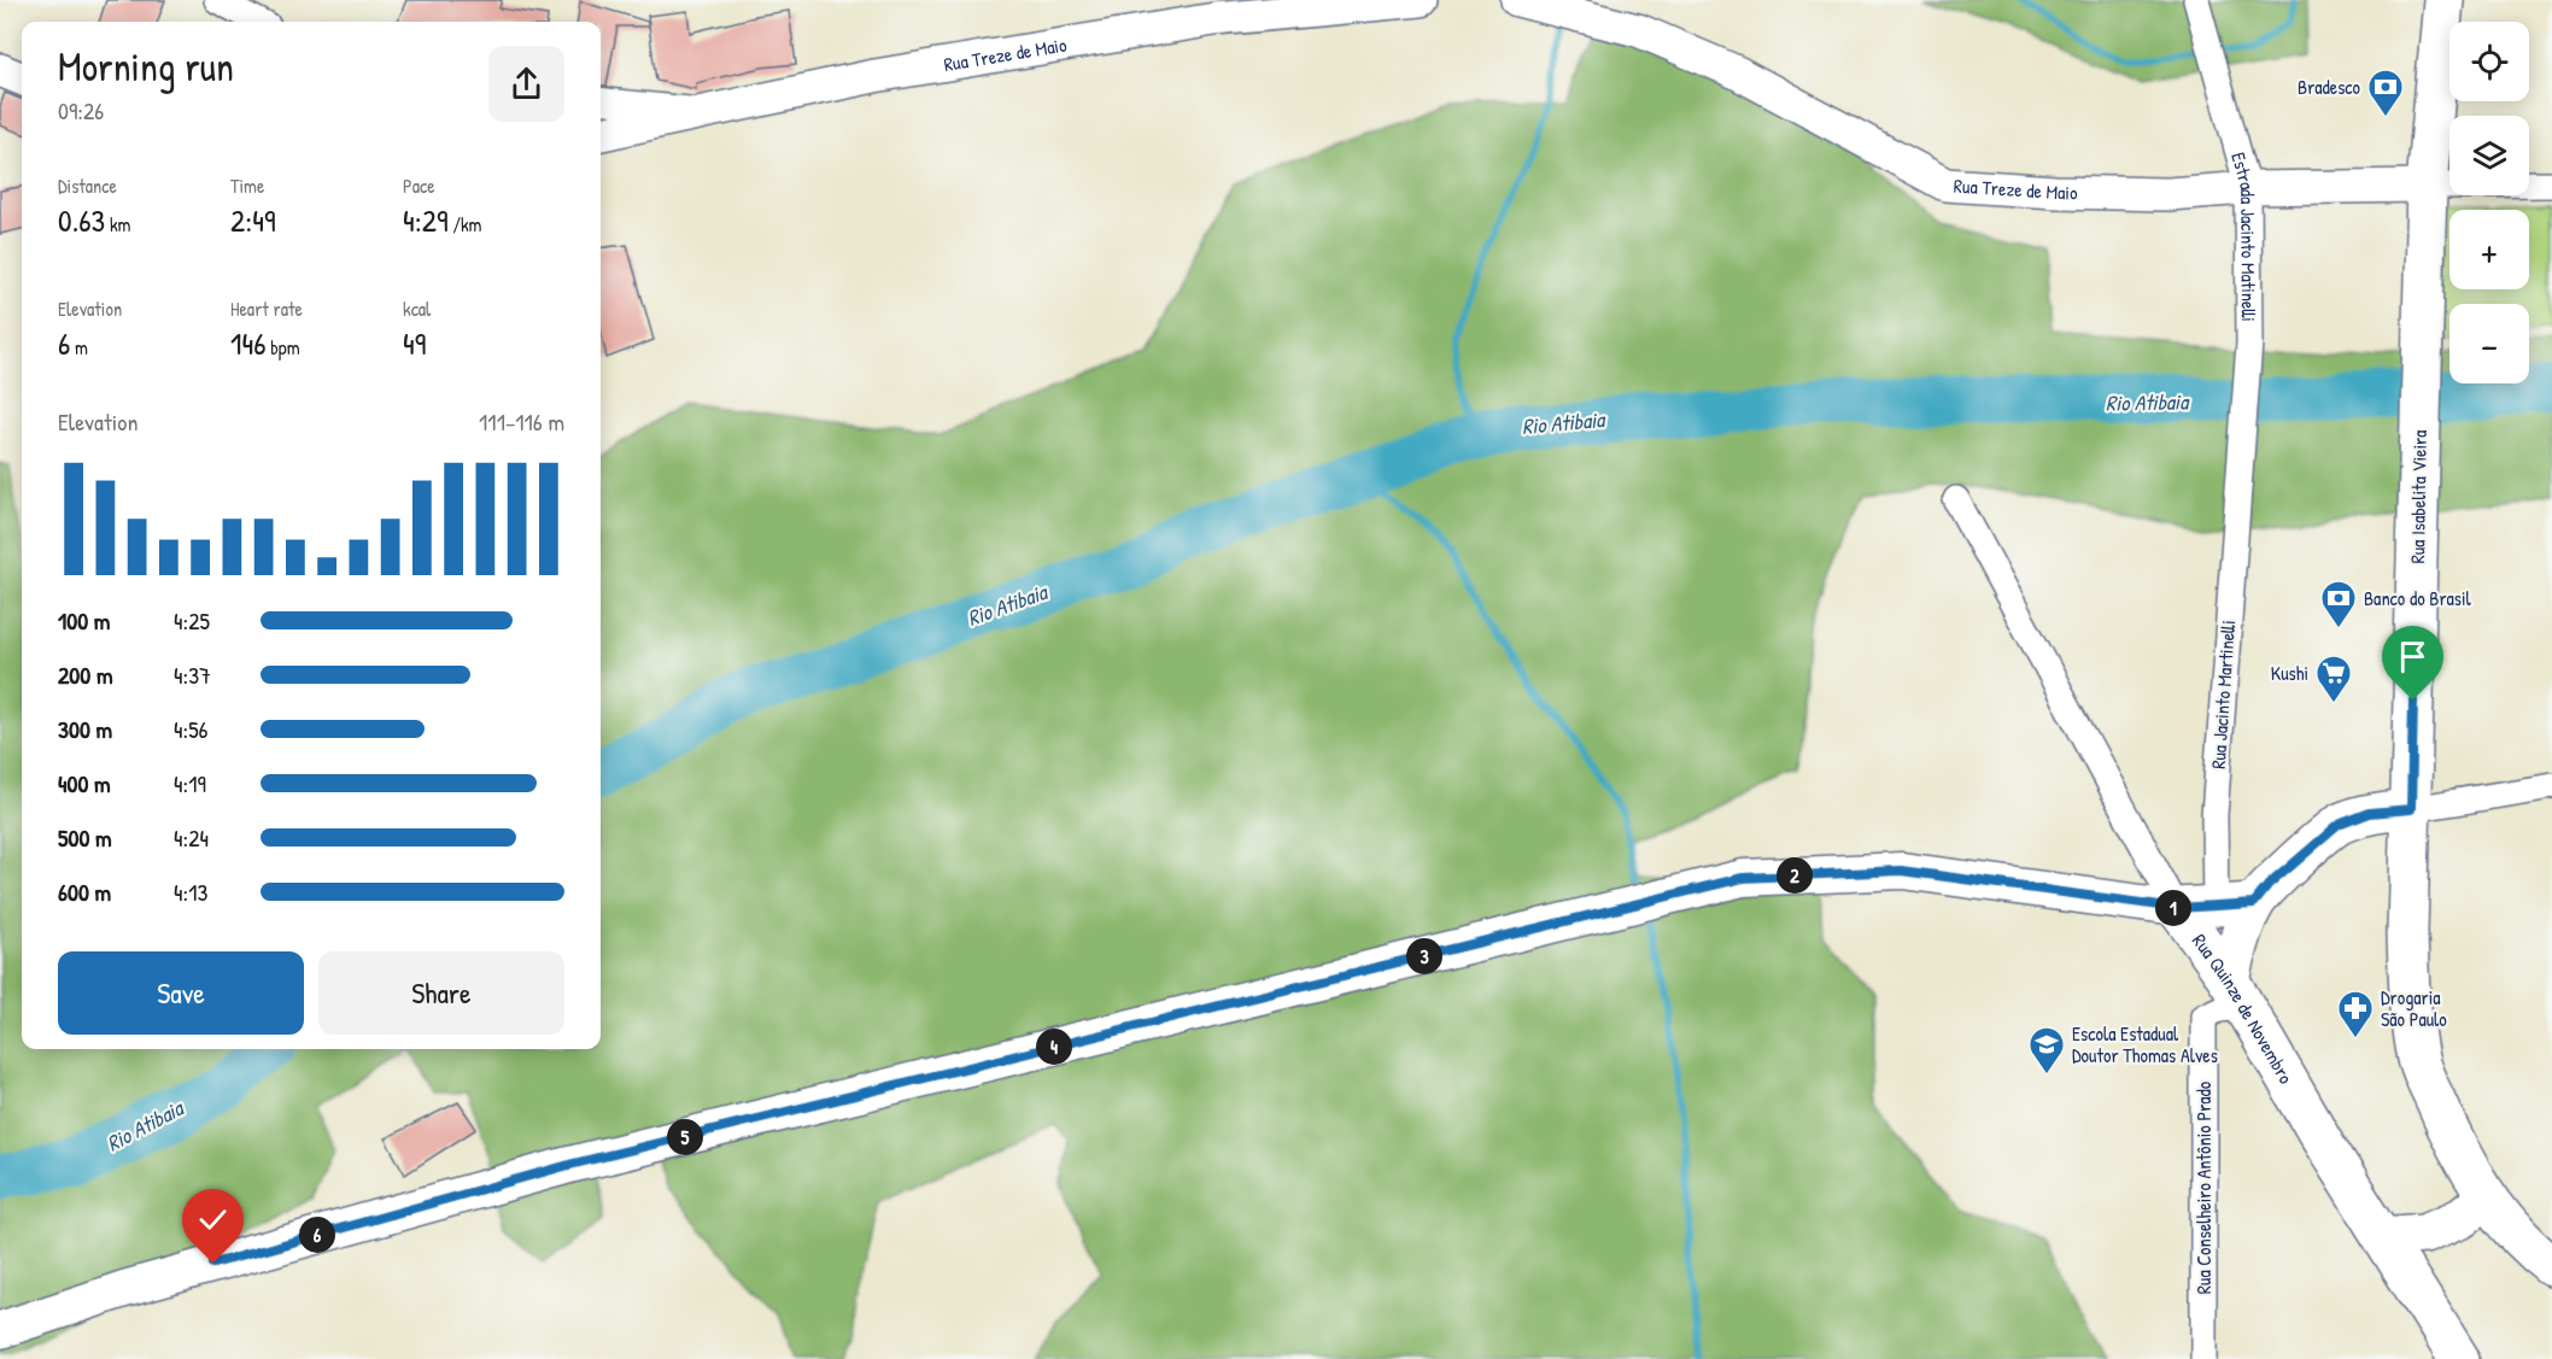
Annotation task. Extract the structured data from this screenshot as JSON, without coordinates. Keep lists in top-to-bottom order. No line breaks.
{"streets":{"main road":["Rua Isabelita Vieira","Rua Quinze de Novembro"],"street":["Rua Treze de Maio","Estrada Jacinto Matinelli","Rua Jacinto Martinelli","Rua Conselheiro Antônio Prado"]},"crossings":[["Rua Treze de Maio","Estrada Jacinto Matinelli"],["Rua Treze de Maio","Rua Isabelita Vieira"],["Estrada Jacinto Matinelli","Rua Jacinto Martinelli"],["Rua Jacinto Martinelli","Rua Quinze de Novembro"],["Rua Quinze de Novembro","Rua Conselheiro Antônio Prado"]],"water":["Rio Atibaia"],"places":{"bank":["Bradesco","Banco do Brasil"],"supermarket":["Kushi"],"pharmacy":["Drogaria São Paulo"],"school or university":["Escola Estadual Doutor Thomas Alves"]},"page":{"map_buttons":["+","−"],"heading":["Morning run","09:26"],"stats":[["Distance","0.63 km"],["Time","2:49"],["Pace","4:29 /km"],["Elevation","6 m"],["Heart rate","146 bpm"],["kcal","49"]],"chart":["Elevation","111–116 m"],"list":[{"name":"100 m","note":"4:25"},{"name":"200 m","note":"4:37"},{"name":"300 m","note":"4:56"},{"name":"400 m","note":"4:19"},{"name":"500 m","note":"4:24"},{"name":"600 m","note":"4:13"}],"pins":["2","1","3","4","5","6"],"buttons":["Save","Share"]}}
